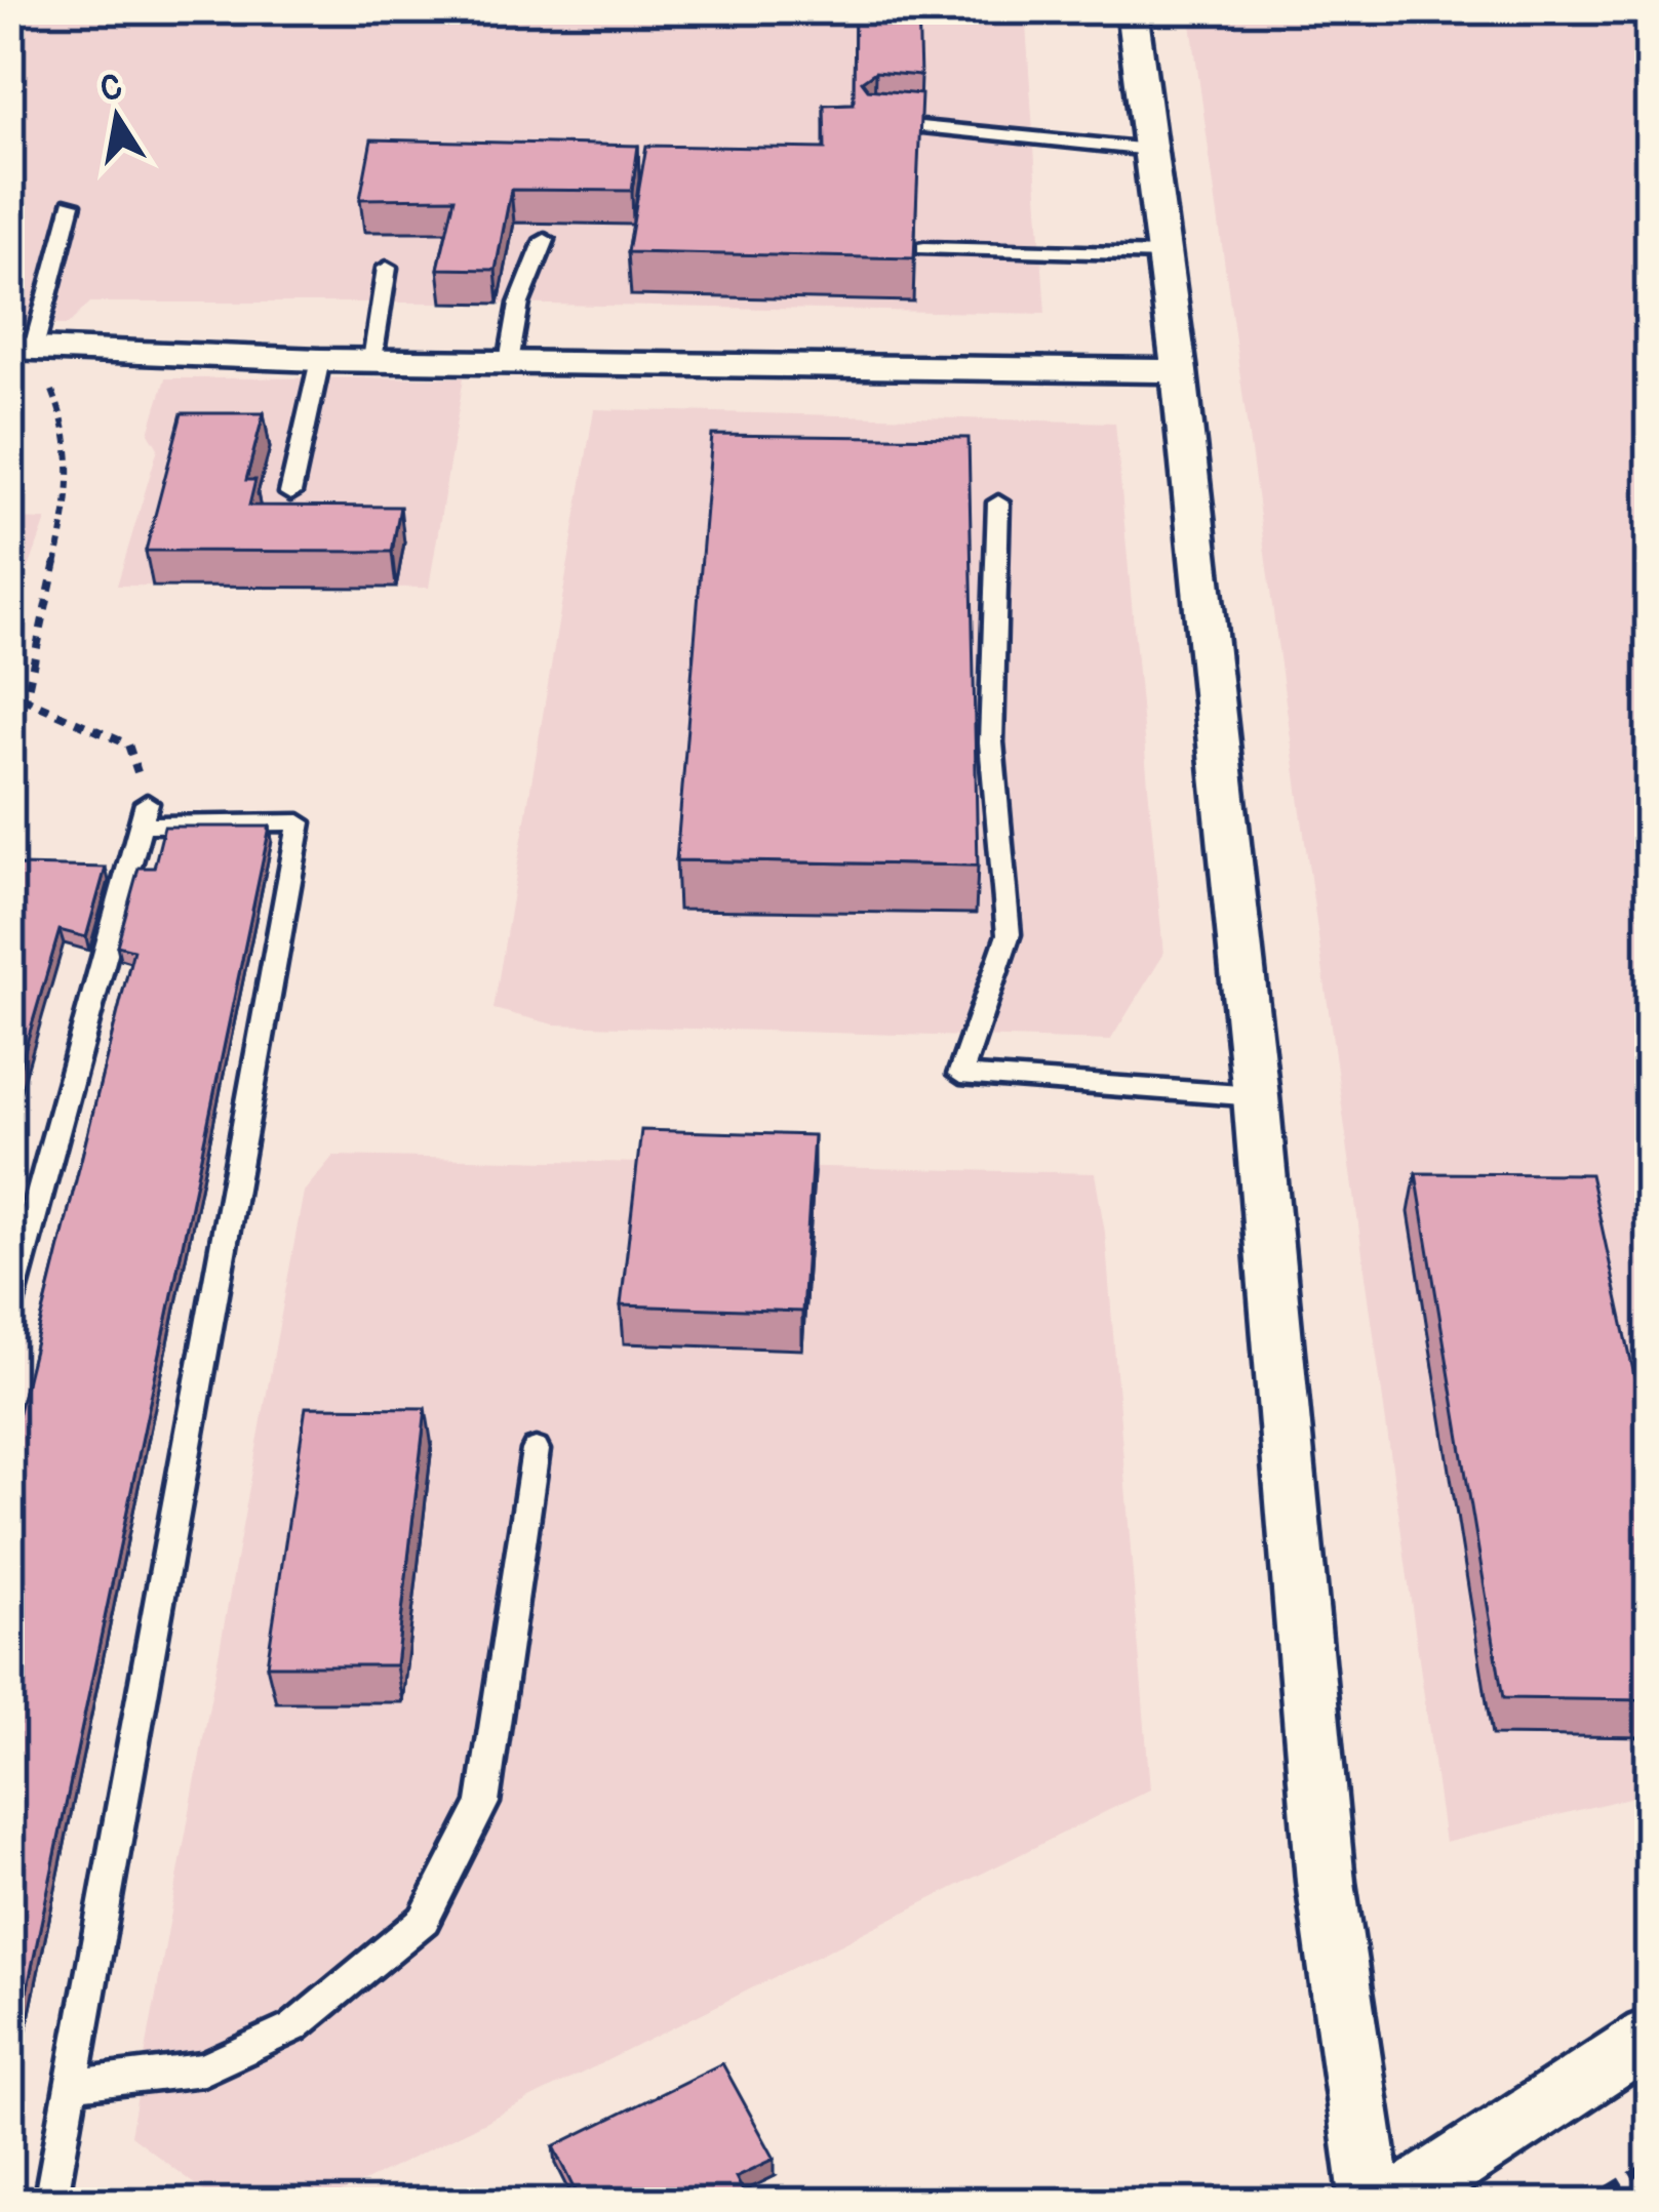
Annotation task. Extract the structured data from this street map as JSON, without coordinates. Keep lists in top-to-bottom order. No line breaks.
{"north":"top"}
